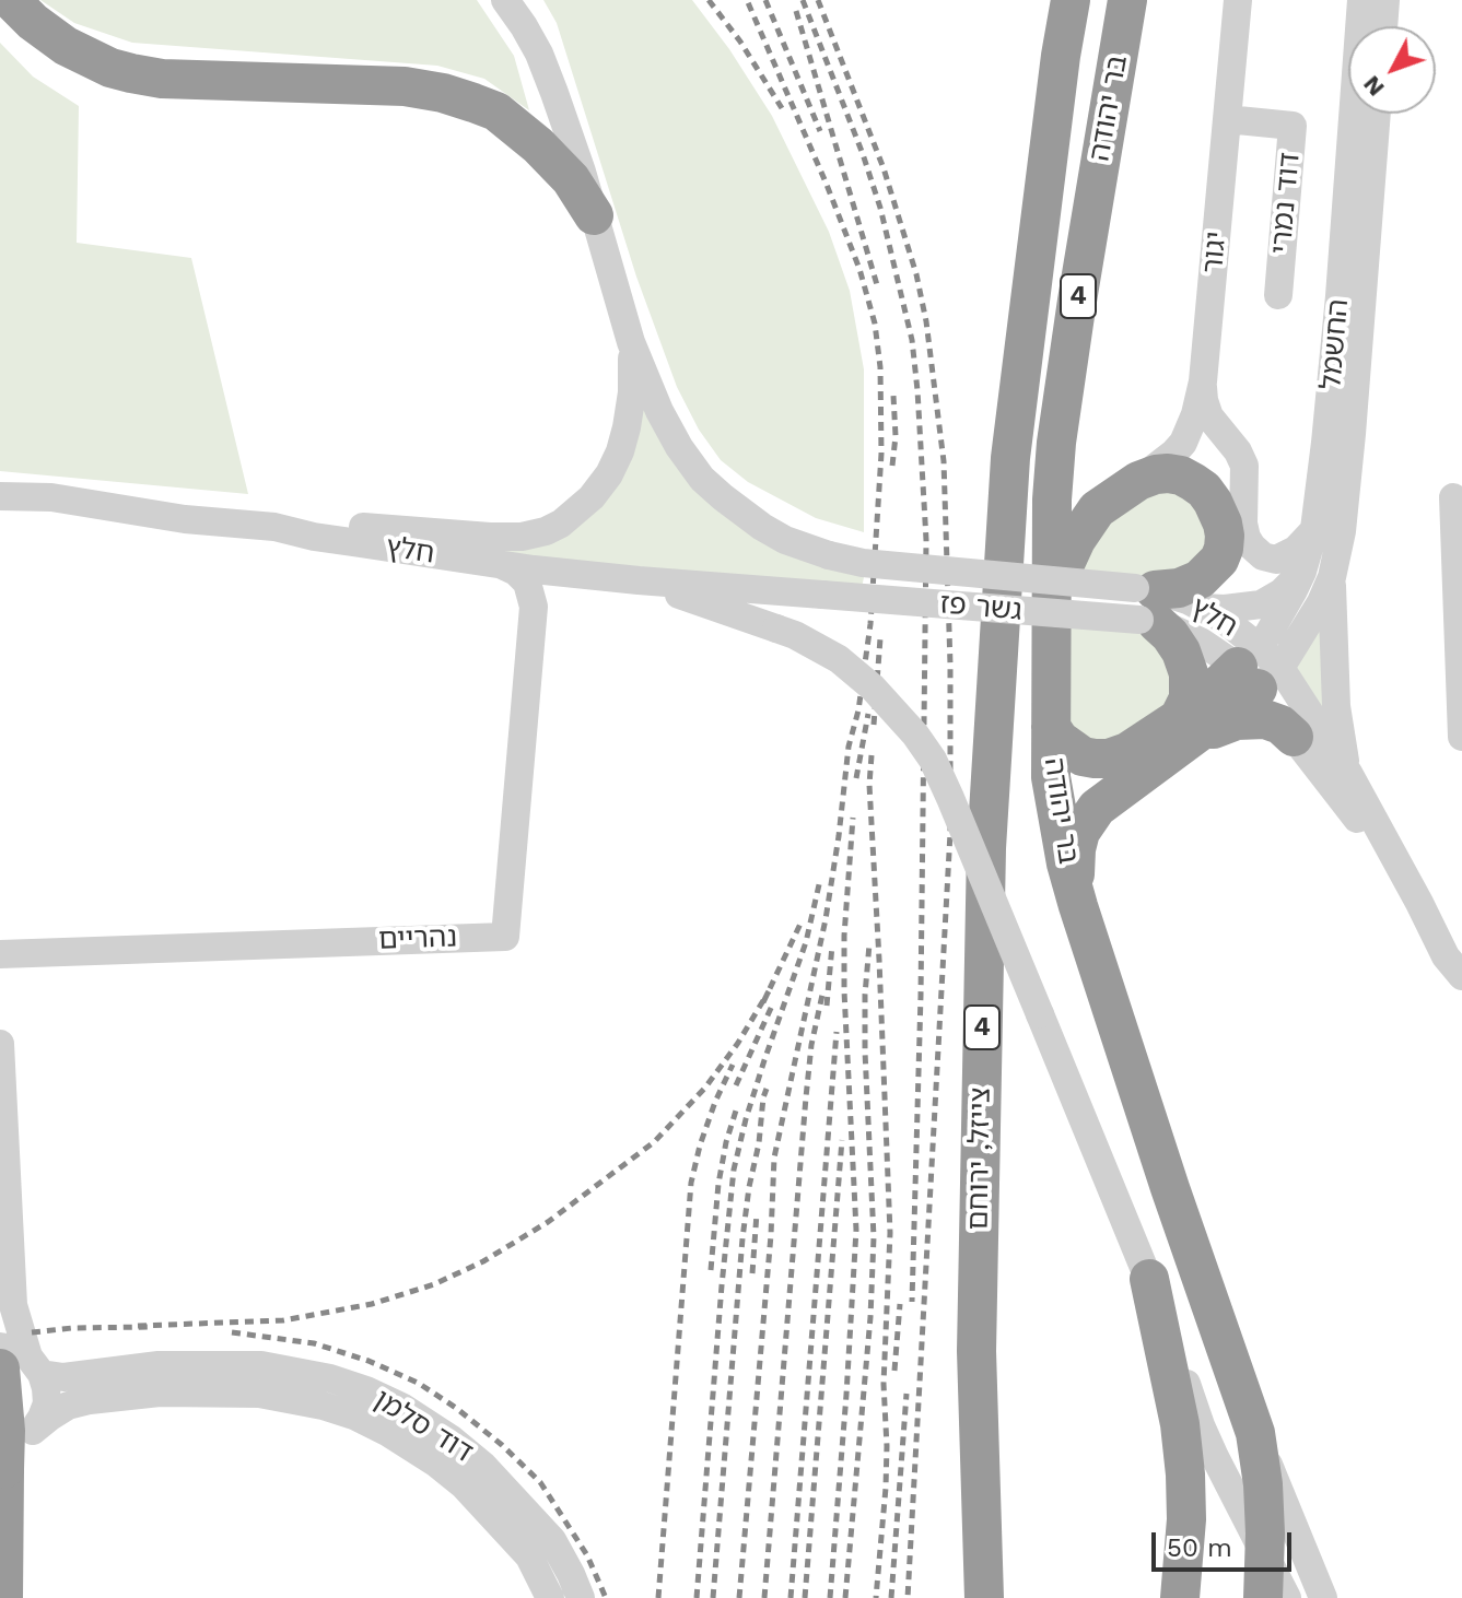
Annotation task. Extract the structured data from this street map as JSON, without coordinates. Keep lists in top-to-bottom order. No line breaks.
{"streets":{"highway":["בר יהודה","4","צייזל, ירוחם"],"street":["דוד נמרי","יגור","החשמל","חלץ","גשר פז","נהריים","דוד סלמן"]},"crossings":[["בר יהודה","צייזל, ירוחם"],["דוד נמרי","יגור"],["החשמל","חלץ"],["חלץ","גשר פז"]],"scale_bar":"50 m","north":"bottom left"}
